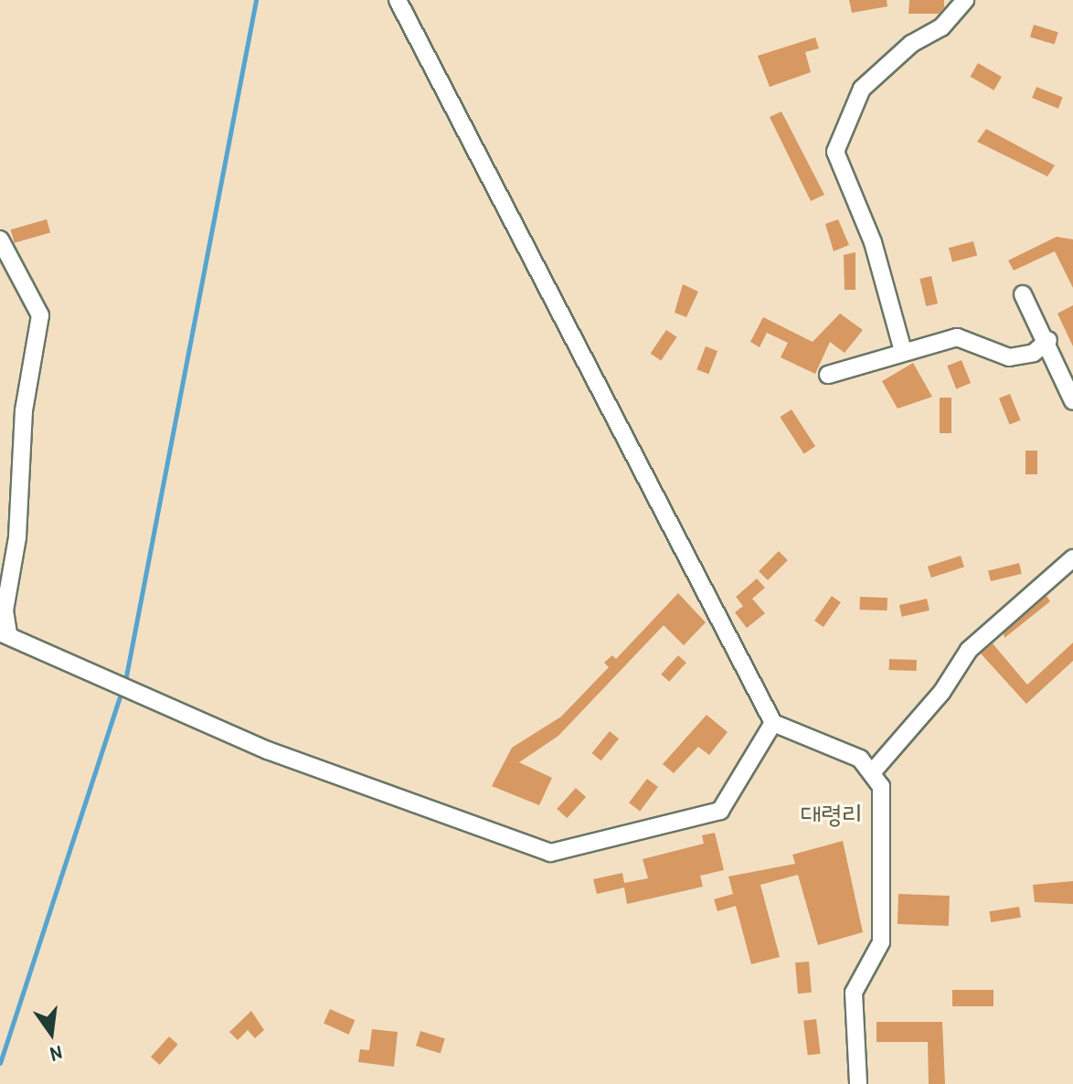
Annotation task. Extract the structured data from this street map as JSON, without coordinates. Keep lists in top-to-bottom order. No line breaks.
{"districts":["대령리"],"north":"bottom"}
